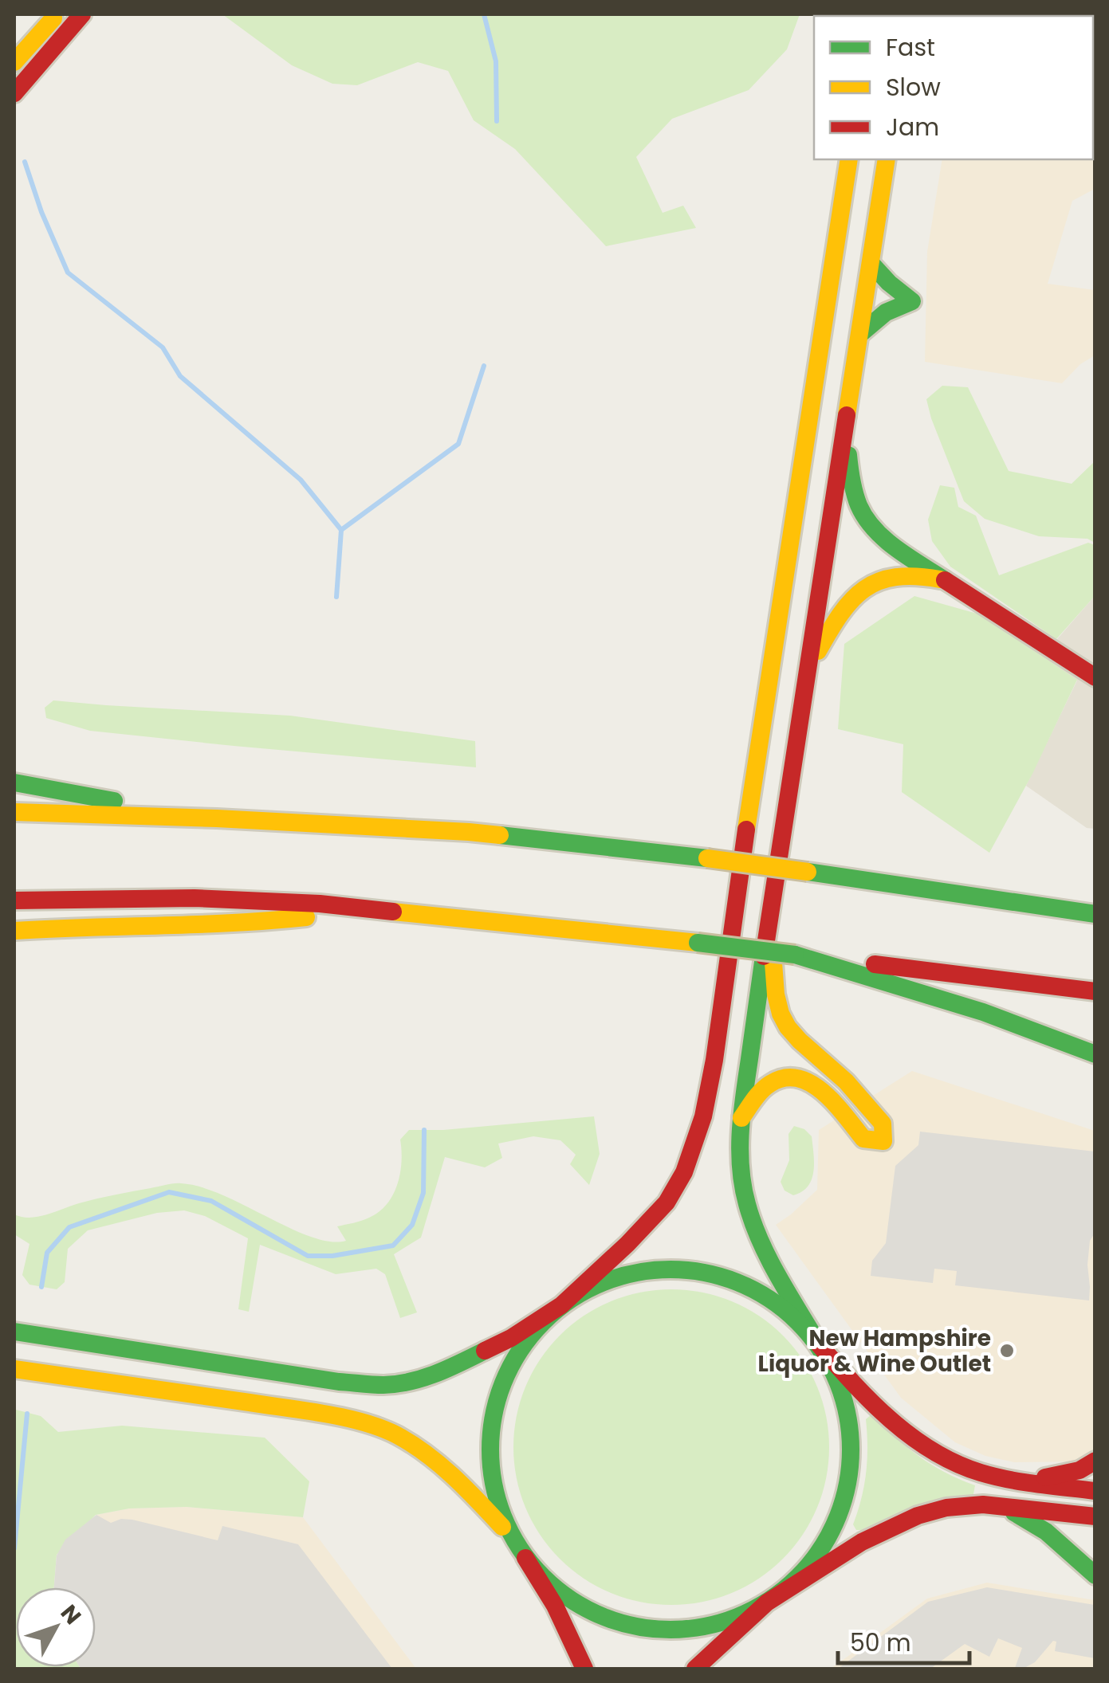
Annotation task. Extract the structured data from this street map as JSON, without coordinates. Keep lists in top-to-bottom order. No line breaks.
{"places":["New Hampshire Liquor & Wine Outlet"],"legend":["Fast","Slow","Jam"],"scale_bar":"50 m","north":"top right"}
